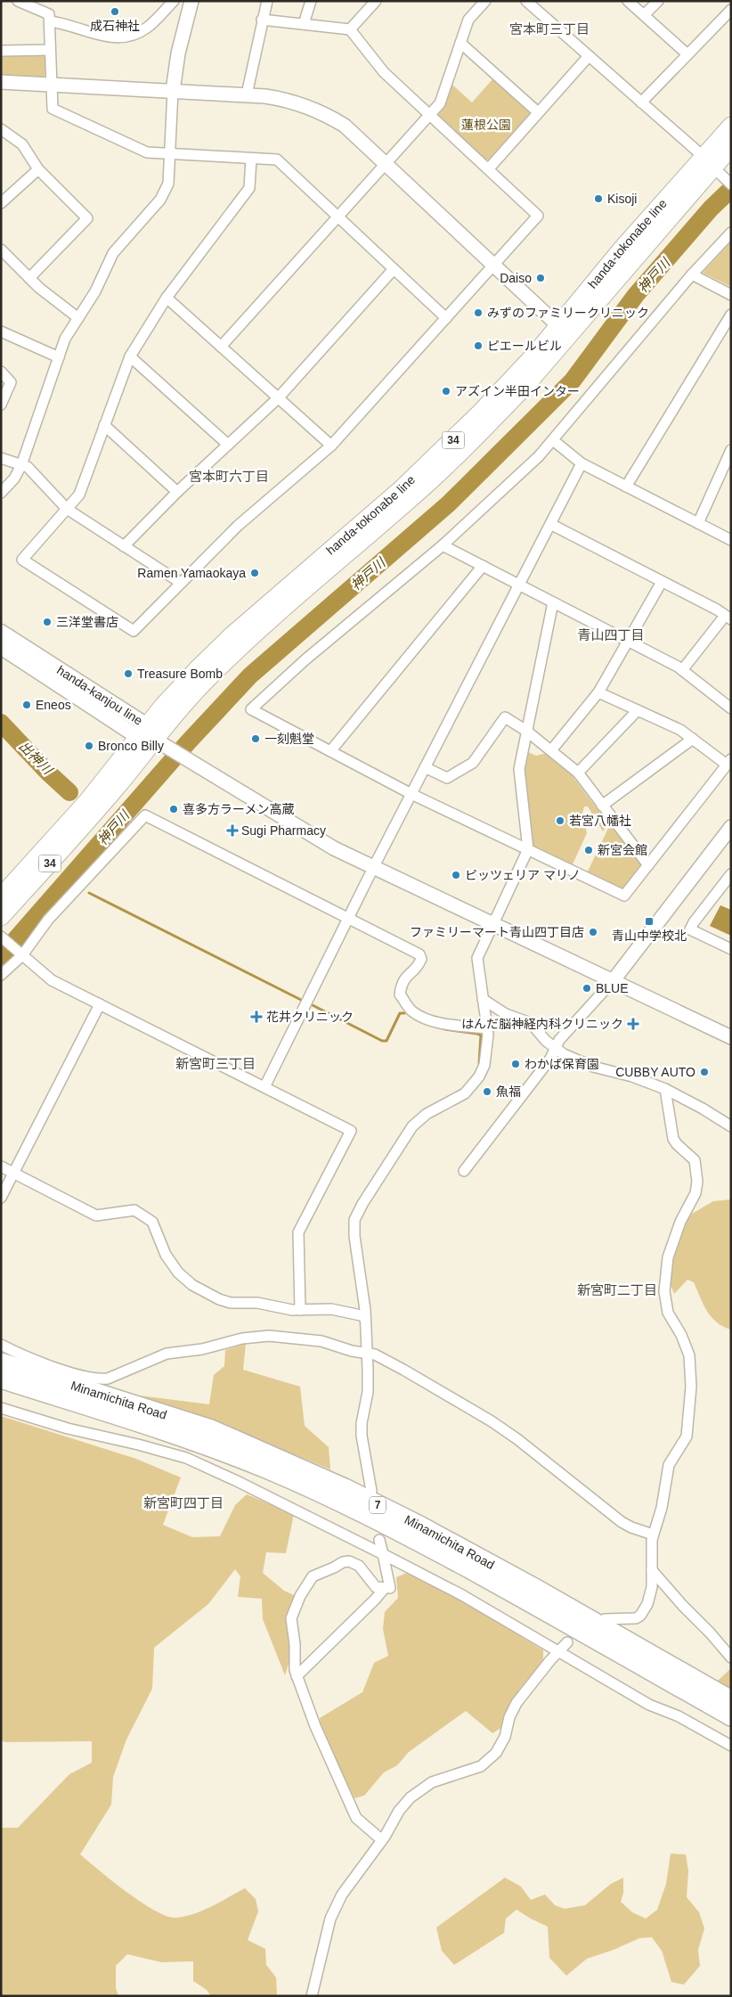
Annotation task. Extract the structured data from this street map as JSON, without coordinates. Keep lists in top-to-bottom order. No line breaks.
{"streets":{"highway":["Minamichita Road","7"],"main road":["handa-tokonabe line","34","handa-kanjou line"]},"crossings":[["handa-tokonabe line","handa-kanjou line"]],"districts":["宮本町三丁目","宮本町六丁目","青山四丁目","新宮町三丁目","新宮町二丁目","新宮町四丁目"],"water":["神戸川","出神川"],"parks":["蓮根公園"],"places":{"other":["成石神社","Kisoji","Daiso","みずのファミリークリニック","ピエールビル","アズイン半田インター","Ramen Yamaokaya","三洋堂書店","Treasure Bomb","Eneos","一刻魁堂","Bronco Billy","喜多方ラーメン高蔵","若宮八幡社","新宮会館","ピッツェリア マリノ","ファミリーマート青山四丁目店","BLUE","わかば保育園","CUBBY AUTO","魚福"],"health":["Sugi Pharmacy","花井クリニック","はんだ脳神経内科クリニック"],"transit":["青山中学校北"]}}
